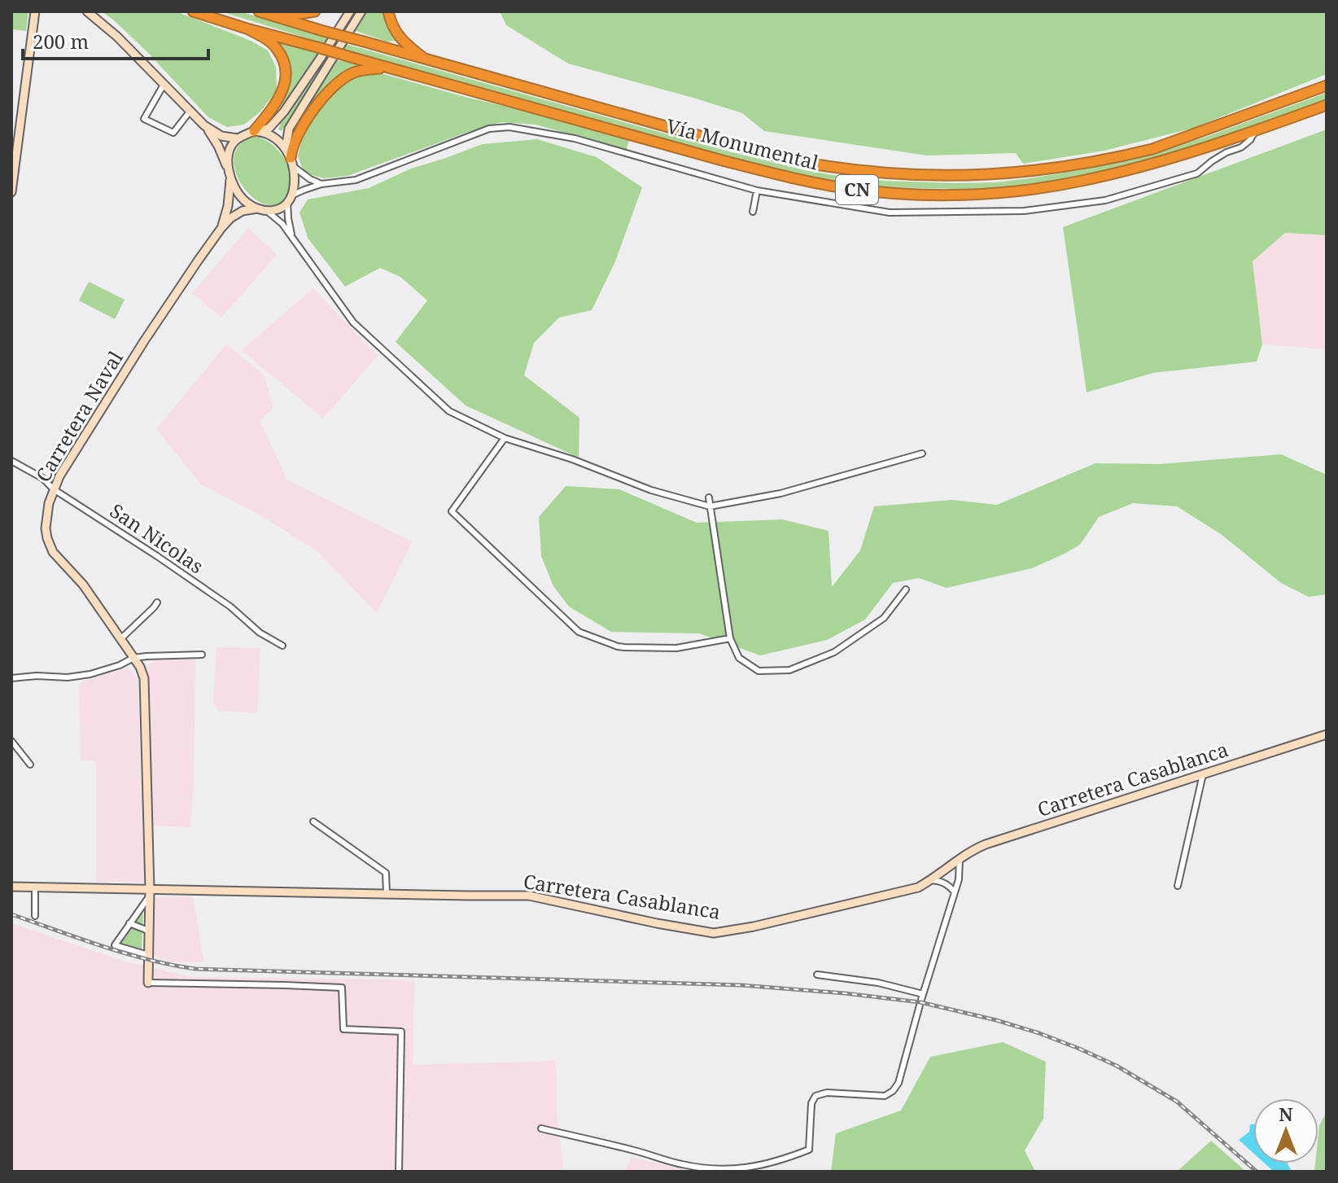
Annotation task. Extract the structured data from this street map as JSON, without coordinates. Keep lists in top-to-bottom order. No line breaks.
{"streets":{"highway":["Vía Monumental","CN"],"main road":["Carretera Naval","Carretera Casablanca"],"street":["San Nicolas"]},"crossings":[["Carretera Naval","San Nicolas"],["Carretera Naval","Carretera Casablanca"]],"scale_bar":"200 m","north":"top"}
